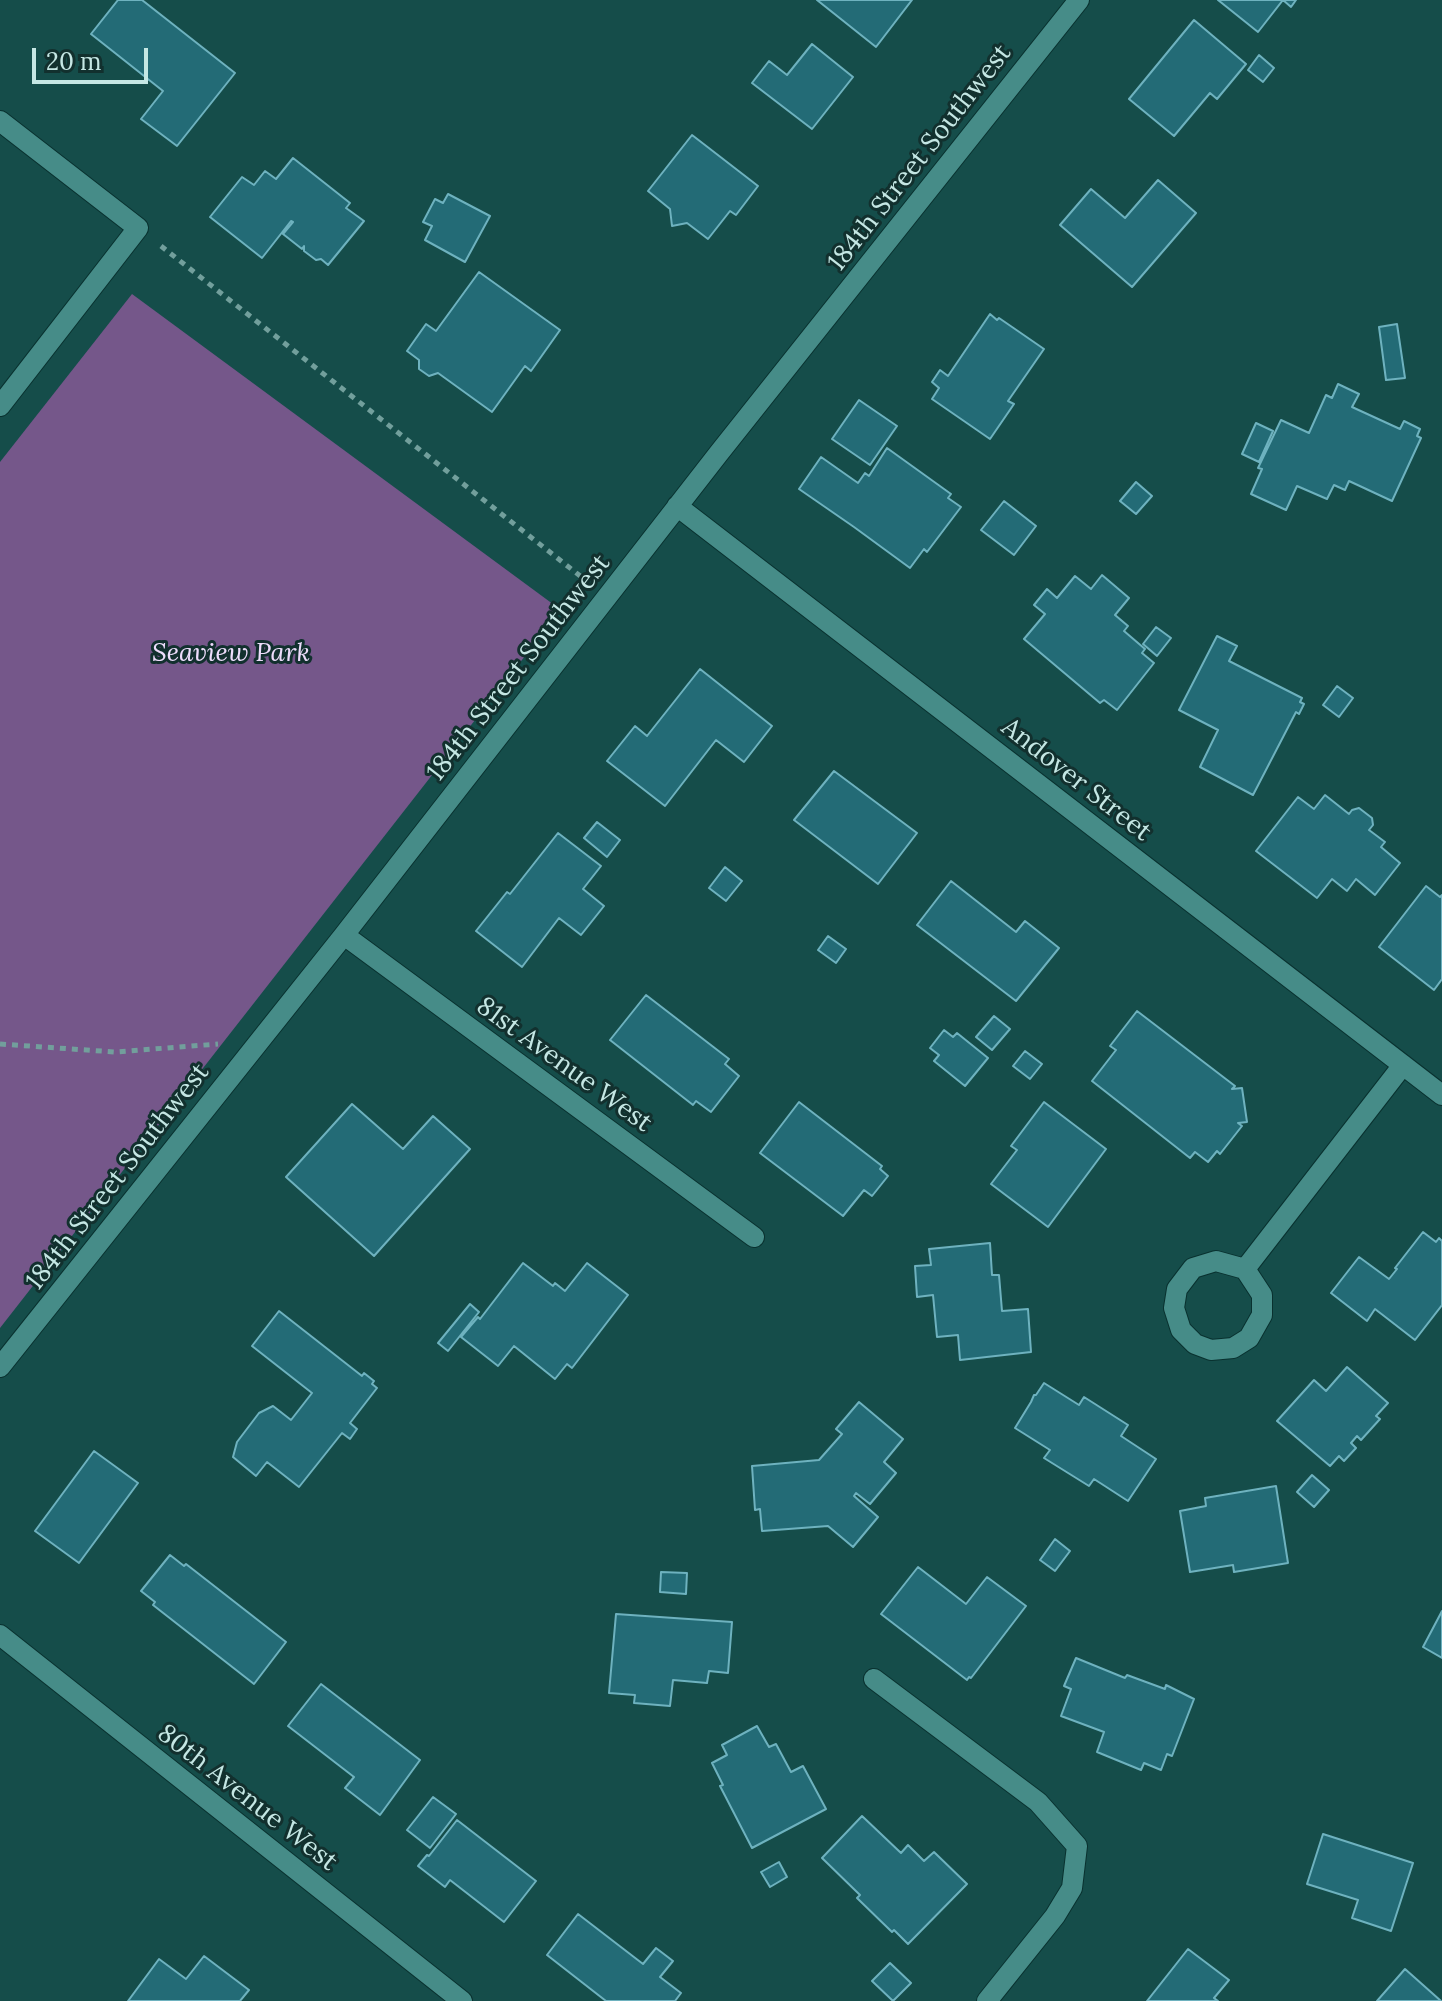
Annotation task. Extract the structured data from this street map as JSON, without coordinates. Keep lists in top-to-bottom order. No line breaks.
{"streets":{"street":["184th Street Southwest","Andover Street","81st Avenue West","80th Avenue West"]},"crossings":[["184th Street Southwest","Andover Street"],["184th Street Southwest","81st Avenue West"]],"parks":["Seaview Park"],"scale_bar":"20 m"}
